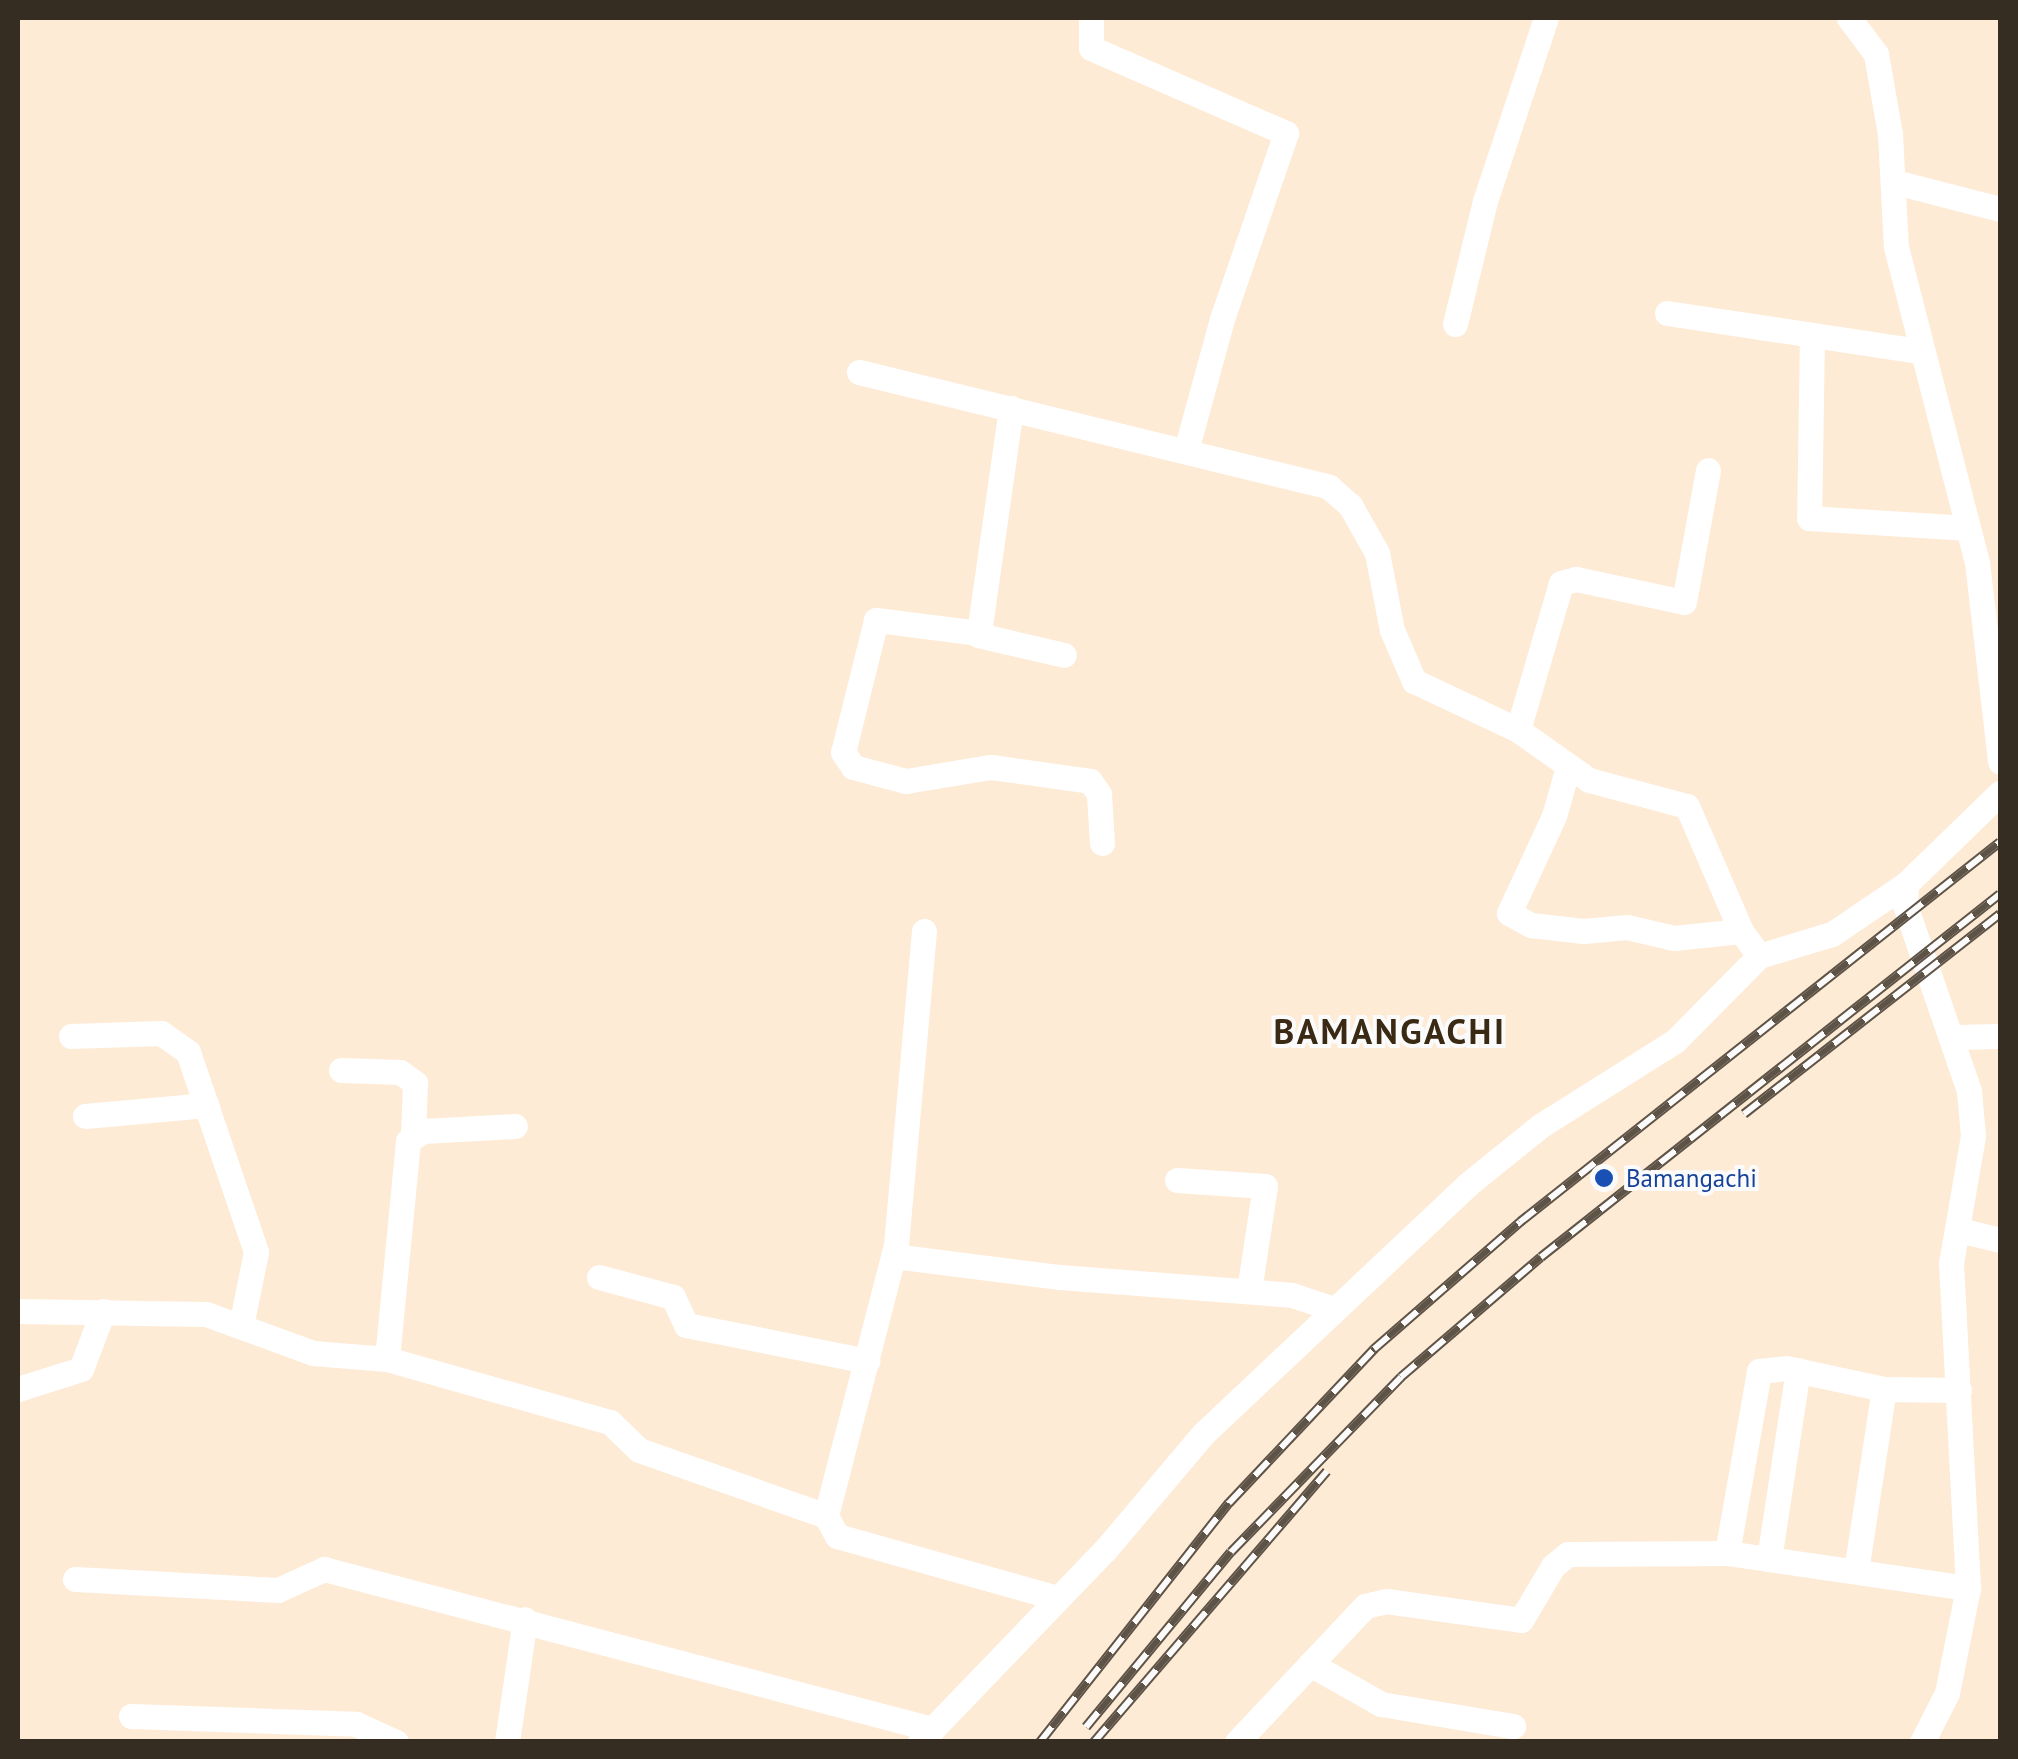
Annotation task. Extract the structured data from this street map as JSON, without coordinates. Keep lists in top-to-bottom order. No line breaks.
{"districts":["BAMANGACHI"],"places":["Bamangachi"]}
